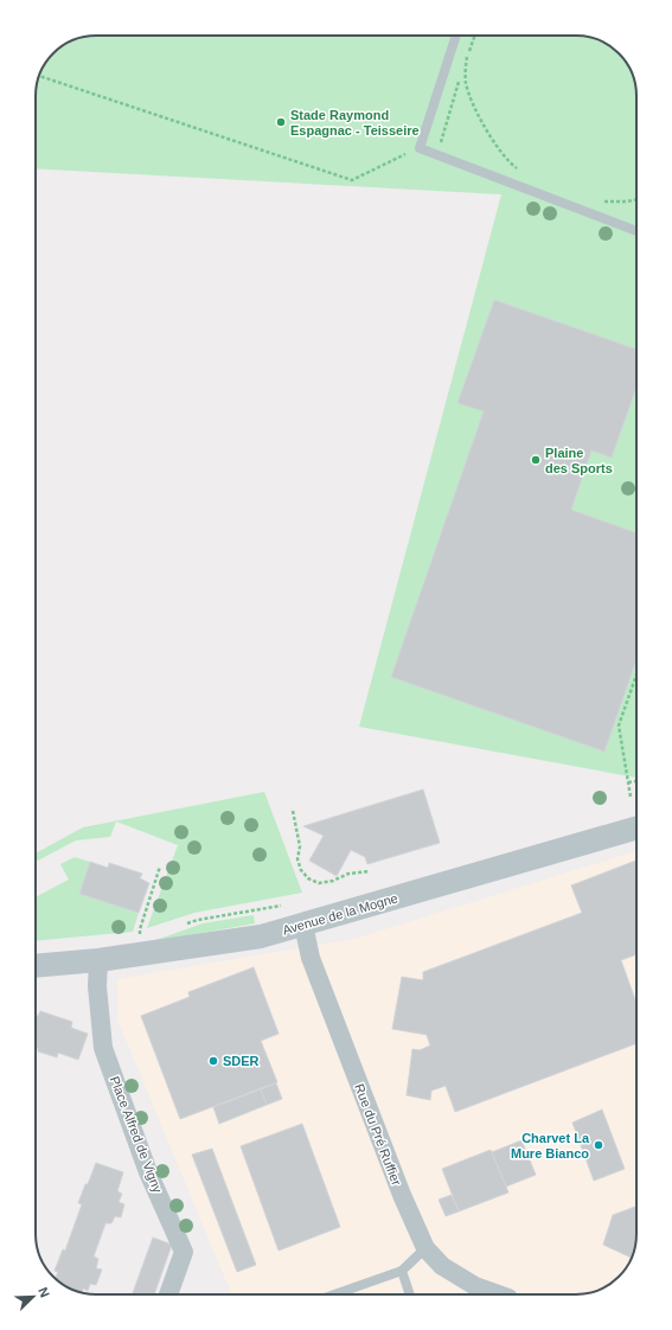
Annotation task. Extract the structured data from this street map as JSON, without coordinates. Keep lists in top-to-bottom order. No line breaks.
{"streets":{"street":["Avenue de la Mogne","Place Alfred de Vigny","Rue du Pré Ruffier"]},"crossings":[["Avenue de la Mogne","Place Alfred de Vigny"],["Avenue de la Mogne","Rue du Pré Ruffier"]],"places":["Stade Raymond Espagnac - Teisseire","Plaine des Sports","SDER","Charvet La Mure Bianco"],"north":"top right"}
